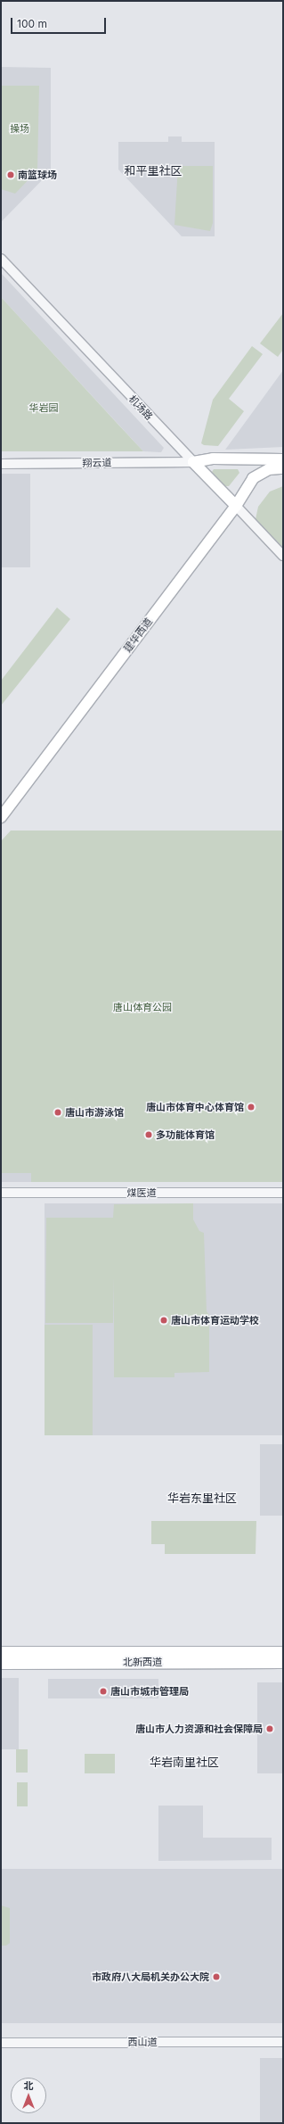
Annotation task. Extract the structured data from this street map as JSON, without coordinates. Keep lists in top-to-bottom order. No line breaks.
{"streets":{"main road":["机场路","建华西道","北新西道"],"street":["翔云道","煤医道","西山道"]},"crossings":[["机场路","翔云道"],["机场路","建华西道"]],"districts":["和平里社区","华岩东里社区","华岩南里社区"],"parks":["操场","华岩园","唐山体育公园"],"places":["南篮球场","唐山市体育中心体育馆","唐山市游泳馆","多功能体育馆","唐山市体育运动学校","唐山市城市管理局","唐山市人力资源和社会保障局","市政府八大局机关办公大院"],"scale_bar":"100 m","north":"top"}
